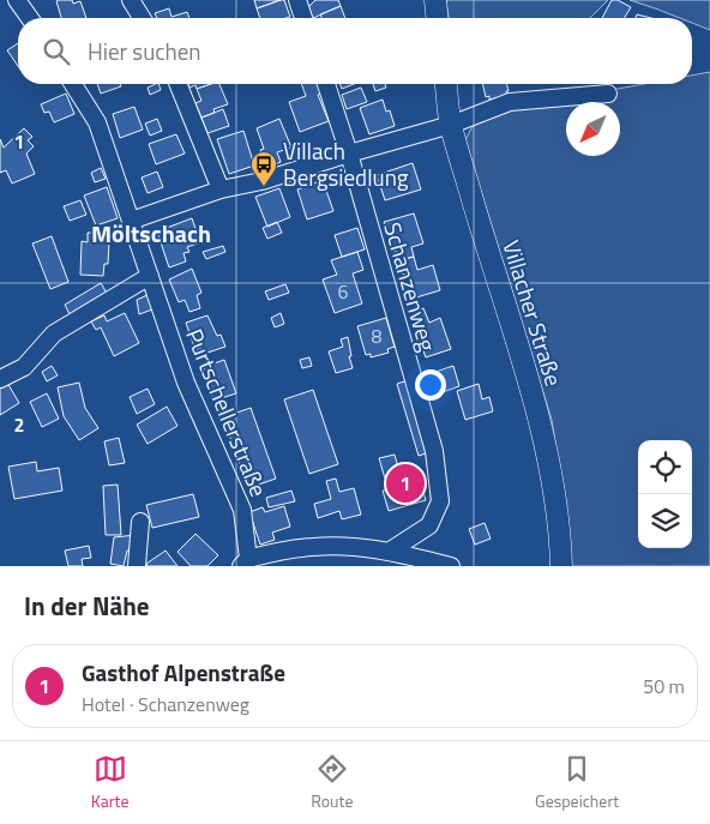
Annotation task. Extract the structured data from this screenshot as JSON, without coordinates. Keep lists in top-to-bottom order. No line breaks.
{"streets":{"main road":["Villacher Straße"],"street":["Schanzenweg","Purtschellerstraße"]},"districts":["Möltschach"],"places":{"bus stop":["Villach Bergsiedlung"]},"house_numbers":["6","8"],"north":"bottom left","page":{"search":"Hier suchen","pins":"1","heading":"In der Nähe","list":[{"mark":"1","name":"Gasthof Alpenstraße","note":"Hotel · Schanzenweg","value":"50 m"}],"nav":["Karte","Route","Gespeichert"]},"grid":{"rows":["1","2"]}}
